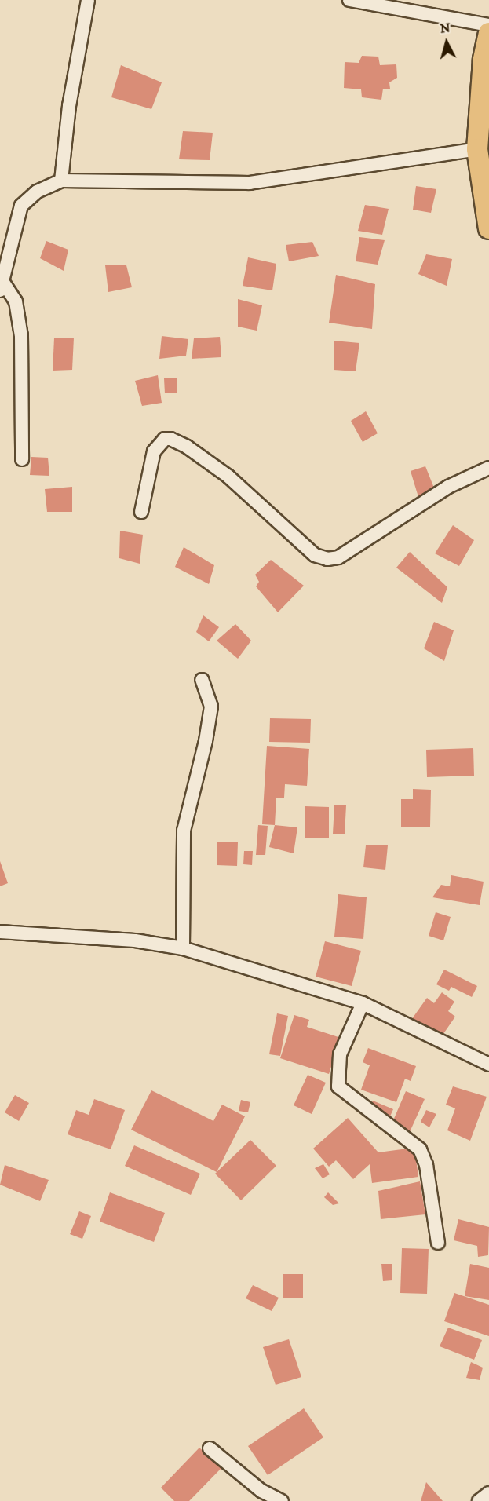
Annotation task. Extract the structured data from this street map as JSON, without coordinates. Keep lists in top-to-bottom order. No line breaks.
{"north":"top"}
